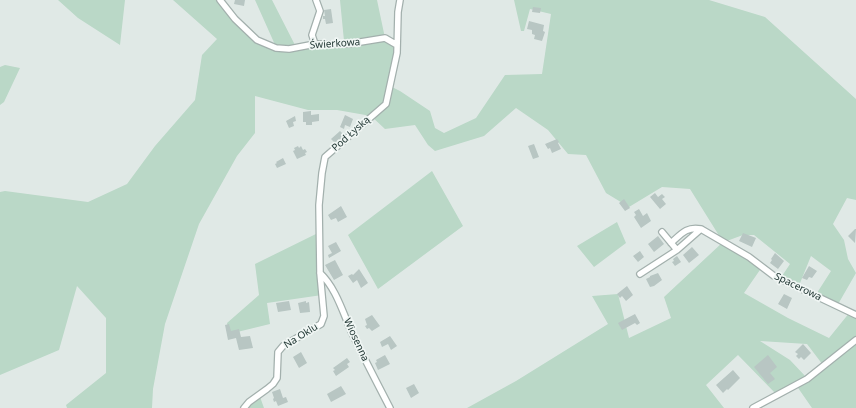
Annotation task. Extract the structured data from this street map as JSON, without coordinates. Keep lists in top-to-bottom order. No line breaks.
{"streets":{"street":["Świerkowa","Pod Łyską","Spacerowa","Na Oklu","Wiosenna"]},"crossings":[["Świerkowa","Pod Łyską"],["Pod Łyską","Na Oklu"],["Pod Łyską","Wiosenna"],["Na Oklu","Wiosenna"]]}
